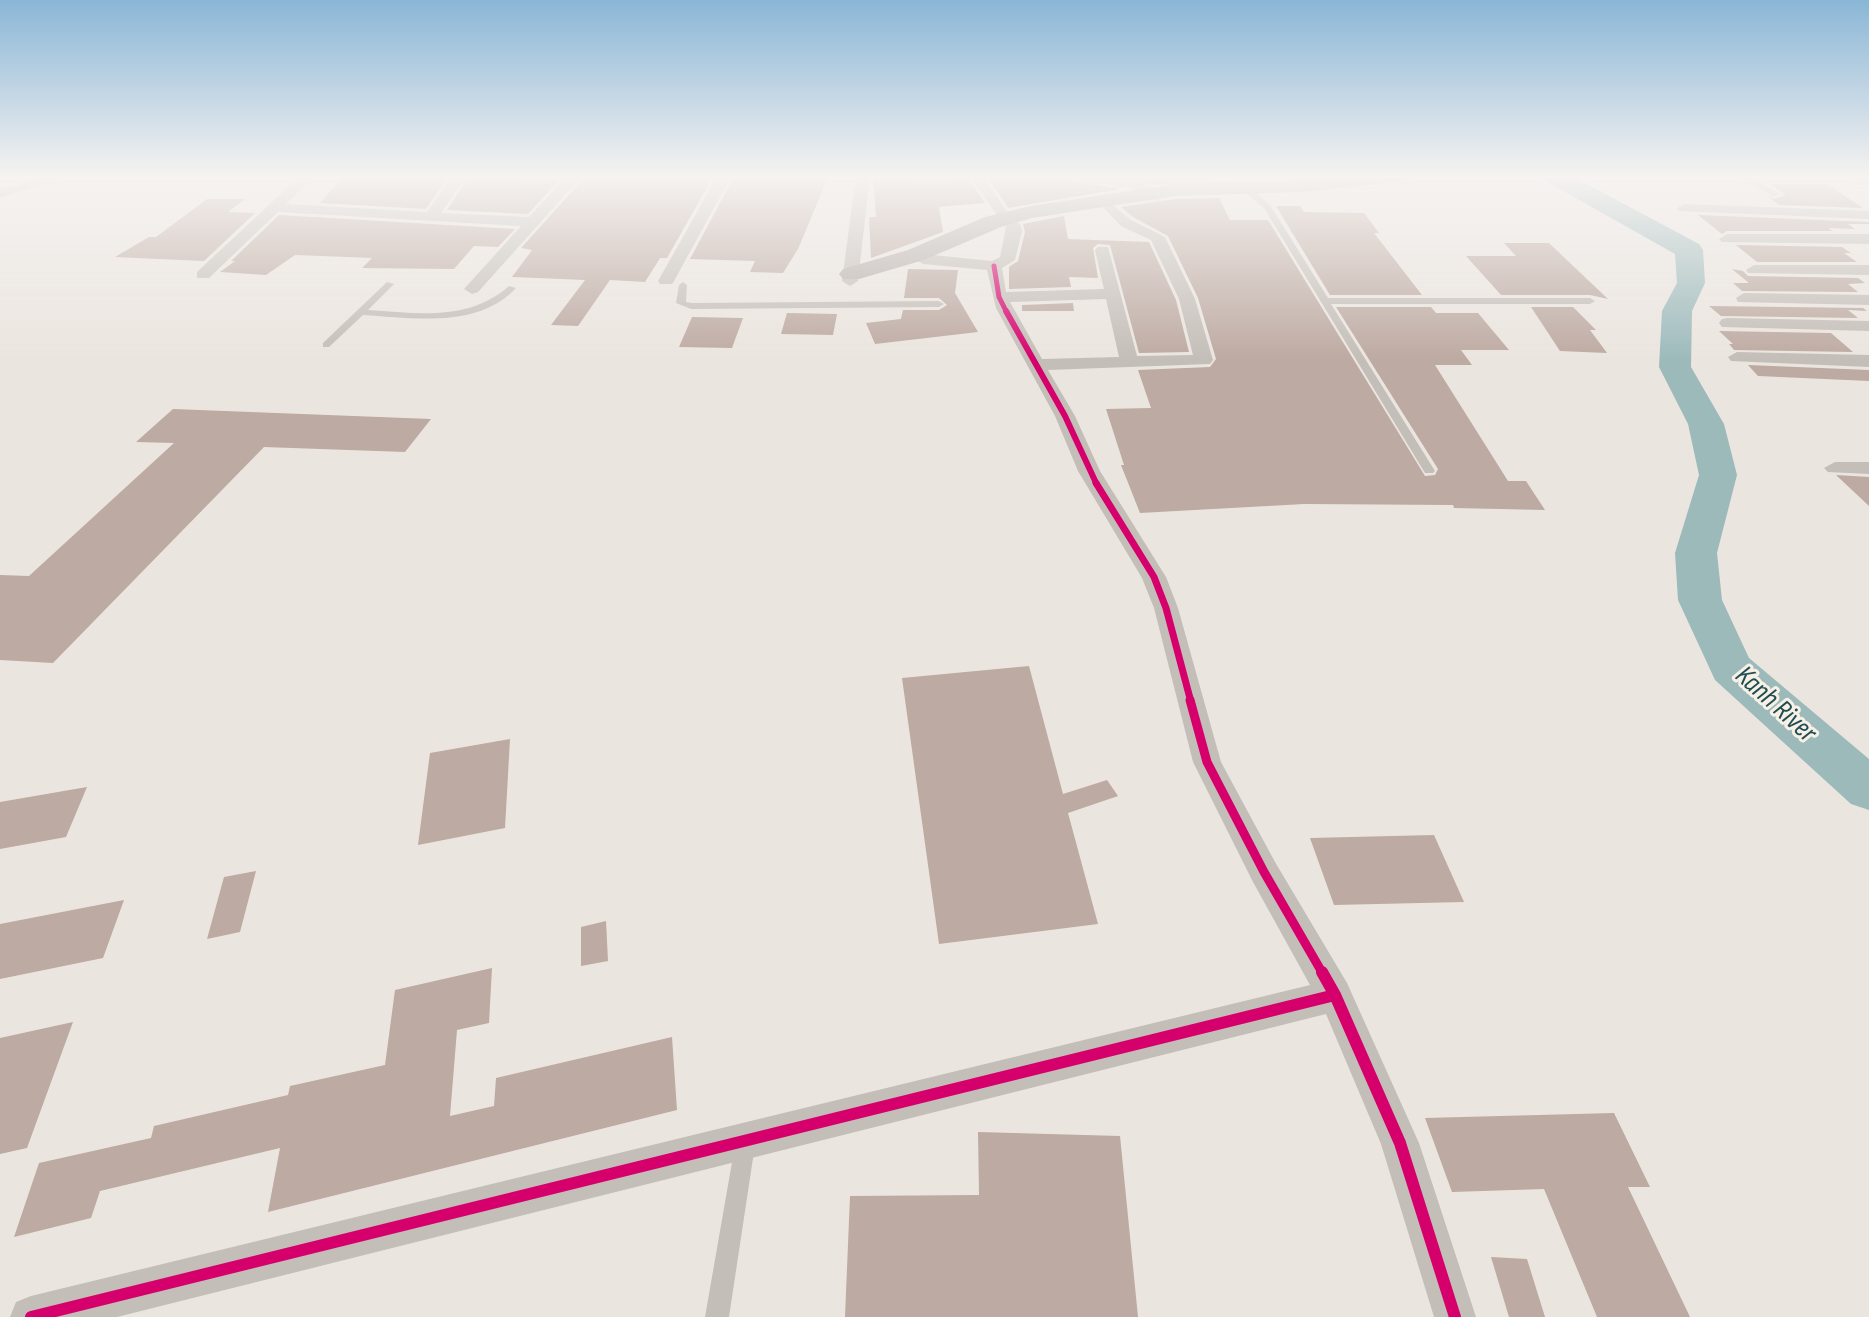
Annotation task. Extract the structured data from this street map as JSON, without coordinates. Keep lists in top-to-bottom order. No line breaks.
{"water":["Kanh River"]}
